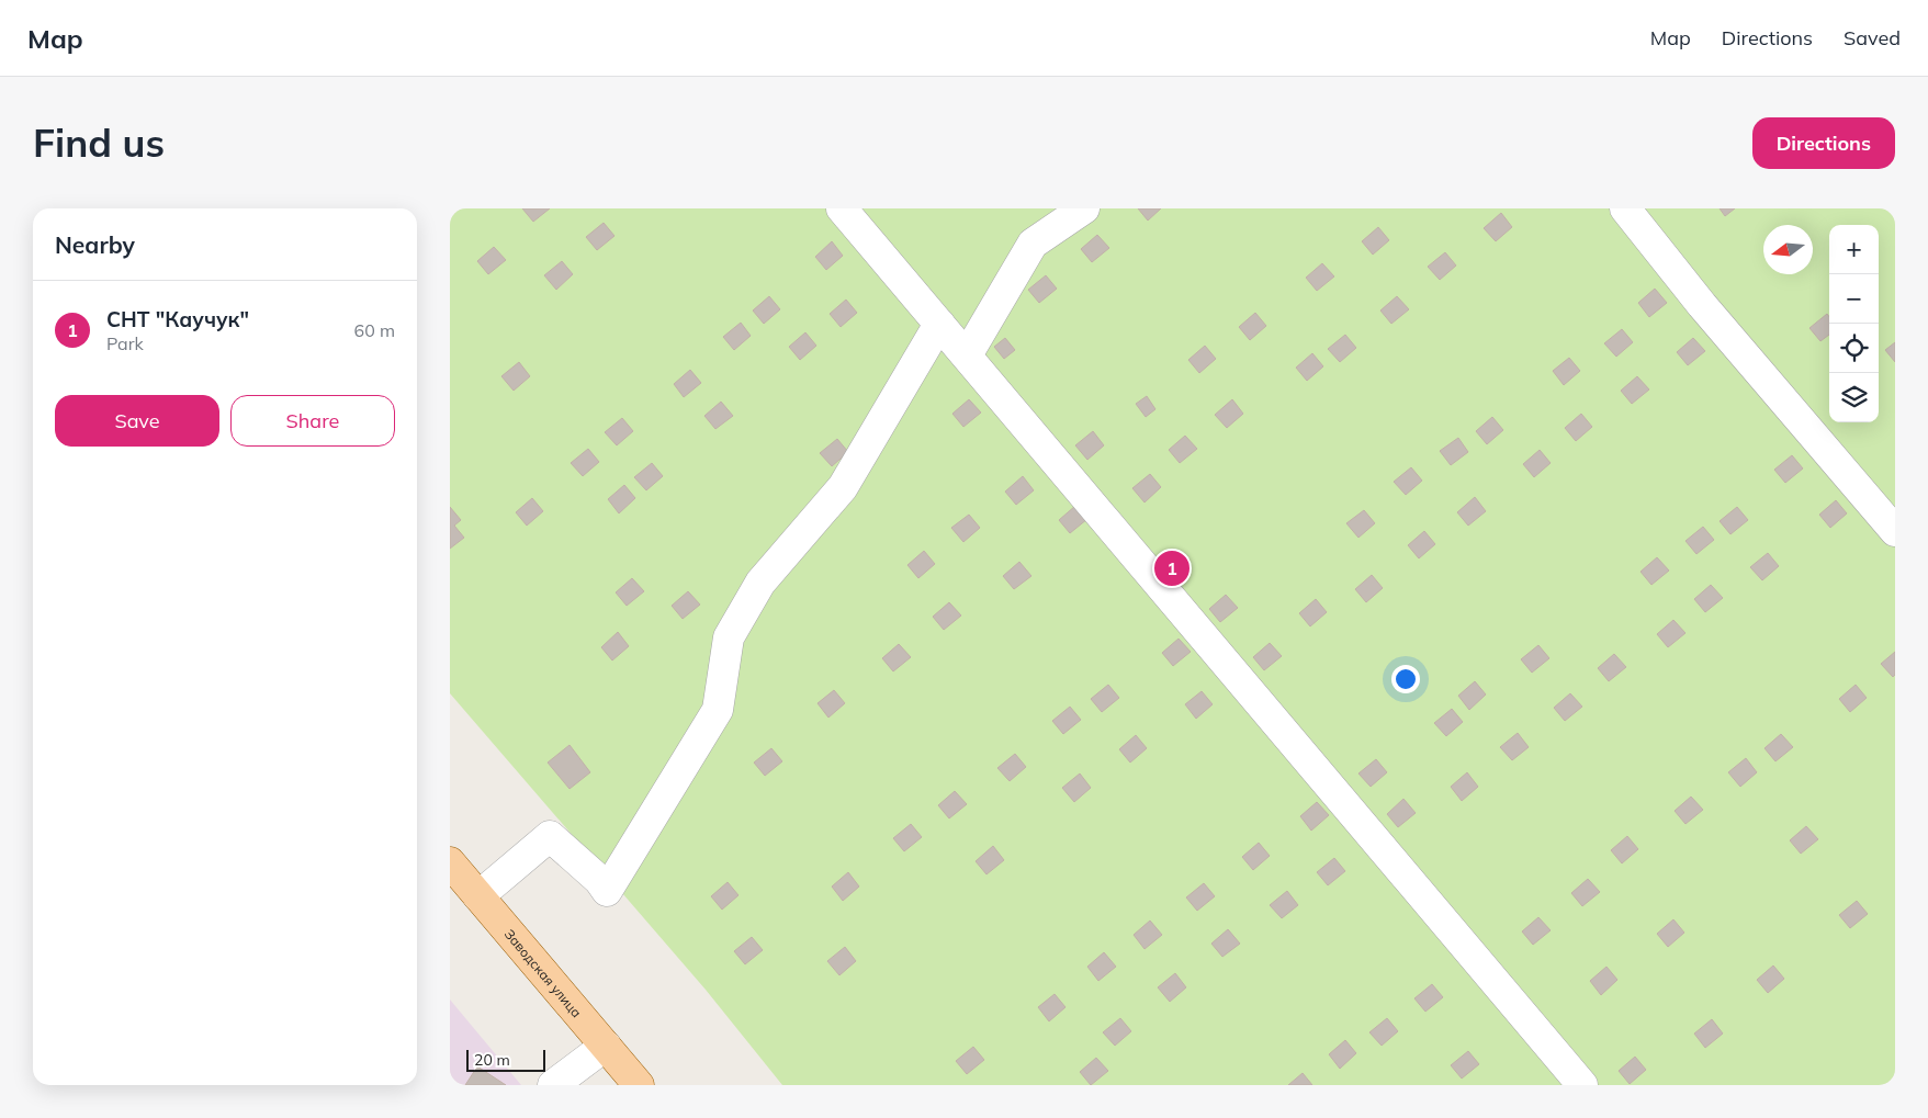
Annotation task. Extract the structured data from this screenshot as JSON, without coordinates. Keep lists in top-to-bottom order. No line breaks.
{"streets":{"main road":["Заводская улица"]},"scale_bar":"20 m","north":"left","page":{"header":"Map","nav":["Map","Directions","Saved"],"buttons":["Directions",["Save","Share"]],"title":"Find us","heading":"Nearby","map_buttons":["+","−"],"list":[{"mark":"1","name":"СНТ \"Каучук\"","note":"Park","value":"60 m"}],"pins":"1","scale":"20 m"}}
